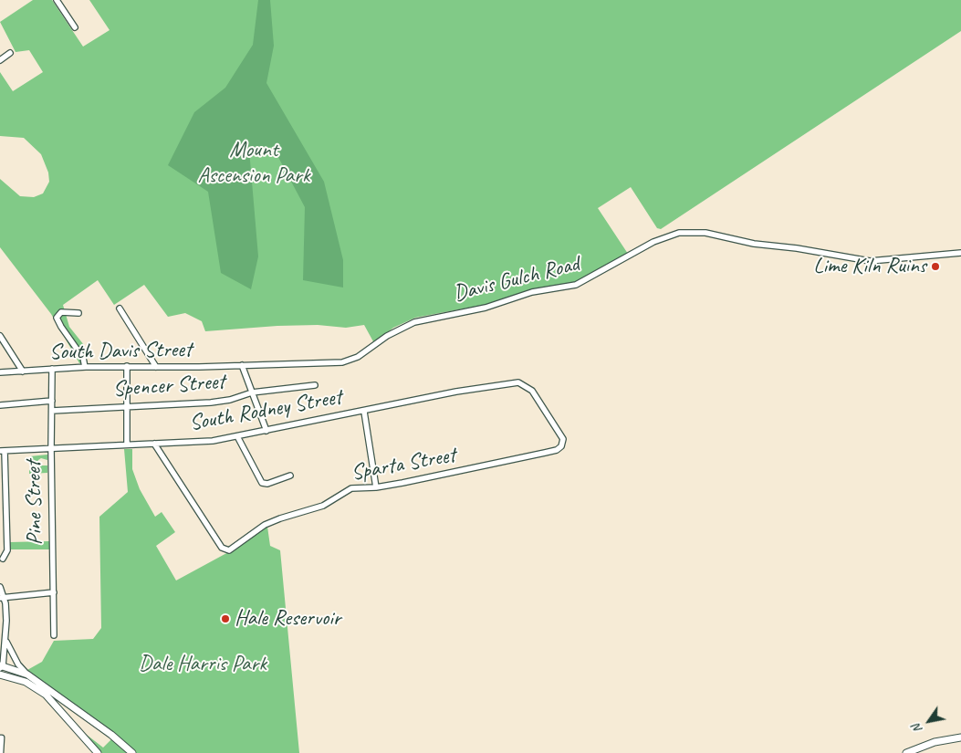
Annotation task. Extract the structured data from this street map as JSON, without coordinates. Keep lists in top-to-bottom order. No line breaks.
{"streets":{"street":["Davis Gulch Road","South Davis Street","Spencer Street","South Rodney Street","Sparta Street","Pine Street"]},"crossings":[["Davis Gulch Road","South Davis Street"],["South Davis Street","Pine Street"],["Spencer Street","Pine Street"],["South Rodney Street","Sparta Street"],["South Rodney Street","Pine Street"]],"parks":["Mount Ascension Park","Dale Harris Park"],"places":["Lime Kiln Ruins","Hale Reservoir"],"north":"bottom left"}
